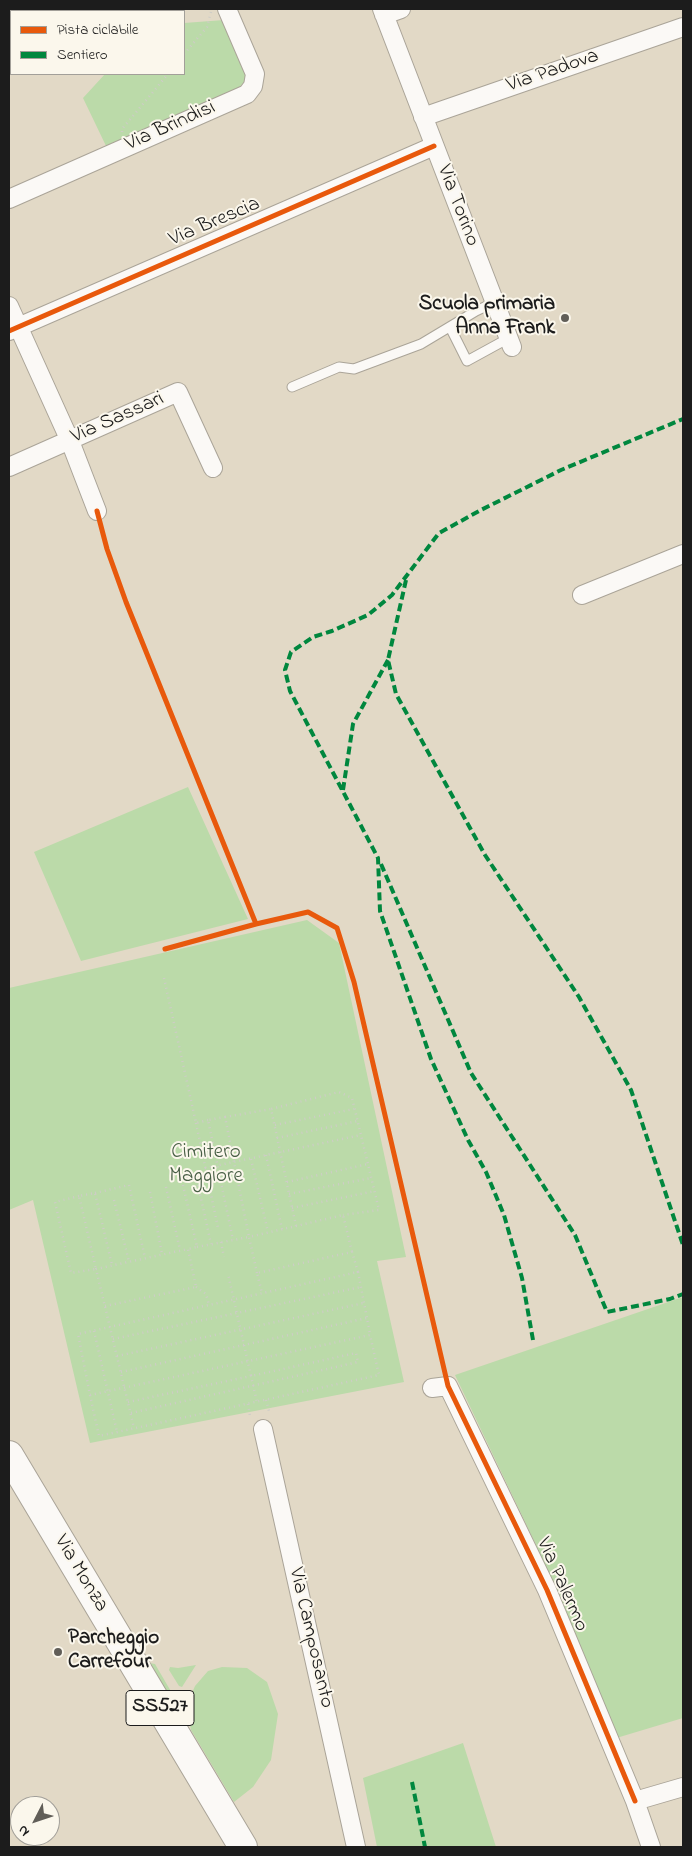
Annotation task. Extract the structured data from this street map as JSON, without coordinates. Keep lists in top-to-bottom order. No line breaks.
{"streets":{"main road":["Via Monza","SS527"],"street":["Via Padova","Via Brindisi","Via Torino","Via Brescia","Via Sassari","Via Palermo","Via Camposanto"]},"crossings":[["Via Padova","Via Torino"],["Via Torino","Via Brescia"]],"parks":["Cimitero Maggiore"],"places":["Scuola primaria Anna Frank","Parcheggio Carrefour"],"legend":["Pista ciclabile","Sentiero"],"north":"bottom left"}
